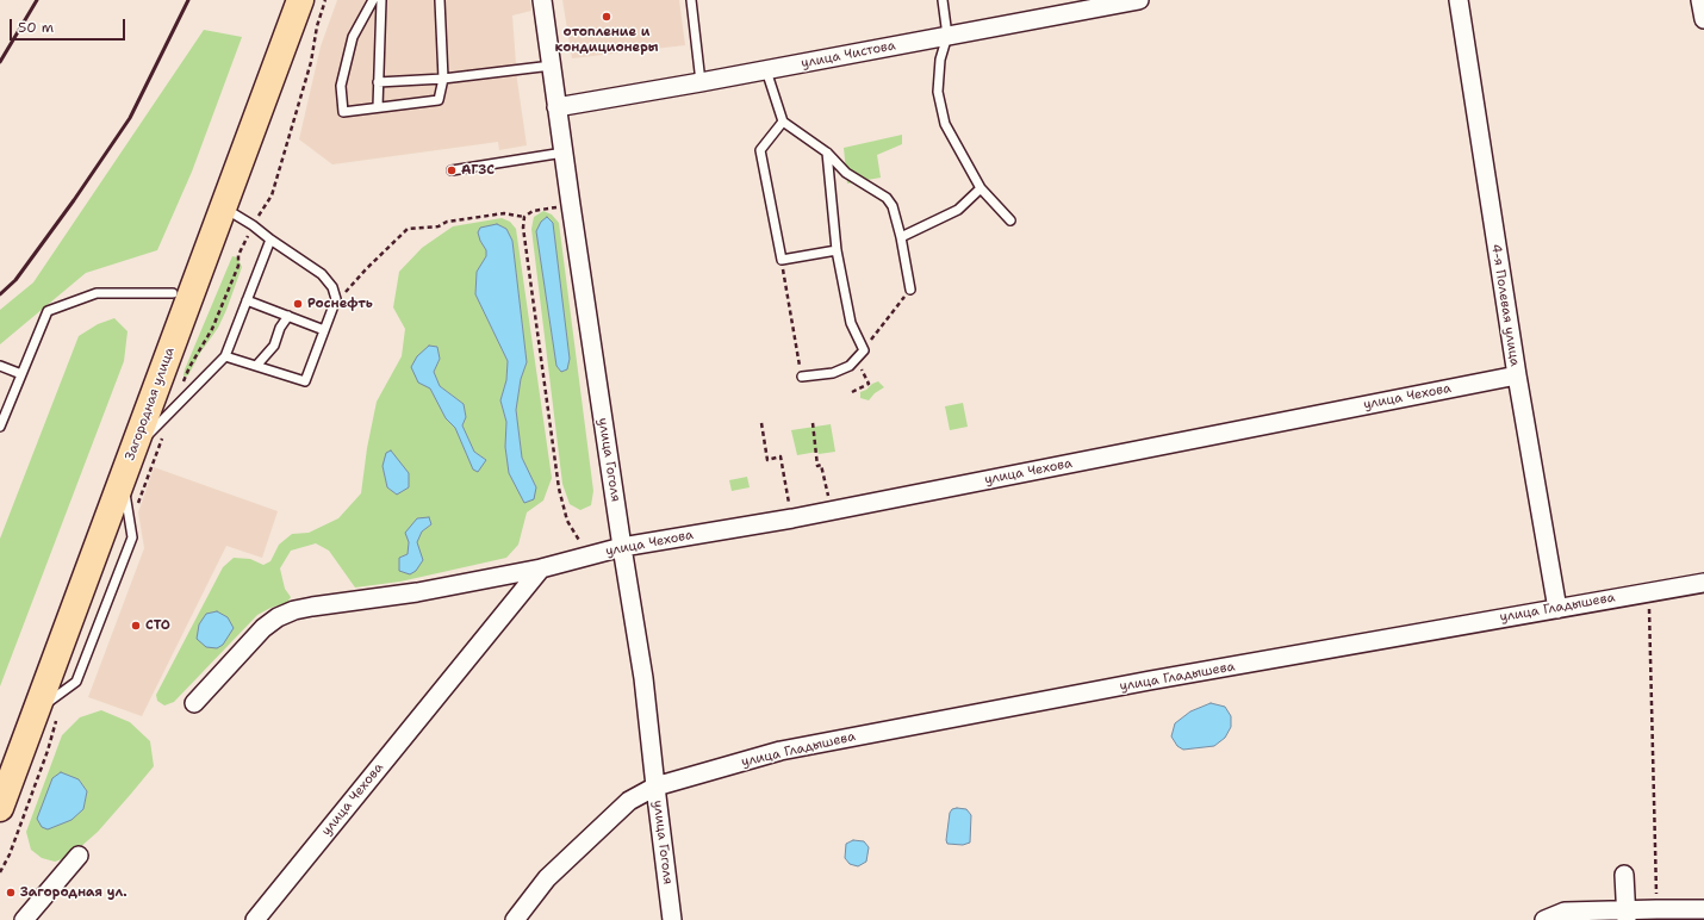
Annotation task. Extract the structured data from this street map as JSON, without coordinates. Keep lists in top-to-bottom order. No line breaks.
{"streets":{"highway":["Загородная улица"],"street":["улица Чистова","4-я Полевая улица","улица Чехова","улица Гоголя","улица Гладышева"]},"crossings":[["улица Чистова","улица Гоголя"],["4-я Полевая улица","улица Чехова"],["4-я Полевая улица","улица Гладышева"],["улица Чехова","улица Гоголя"],["улица Гоголя","улица Гладышева"]],"places":["отопление и кондиционеры","АГЗС","Роснефть","СТО","Загородная ул."],"scale_bar":"50 m"}
